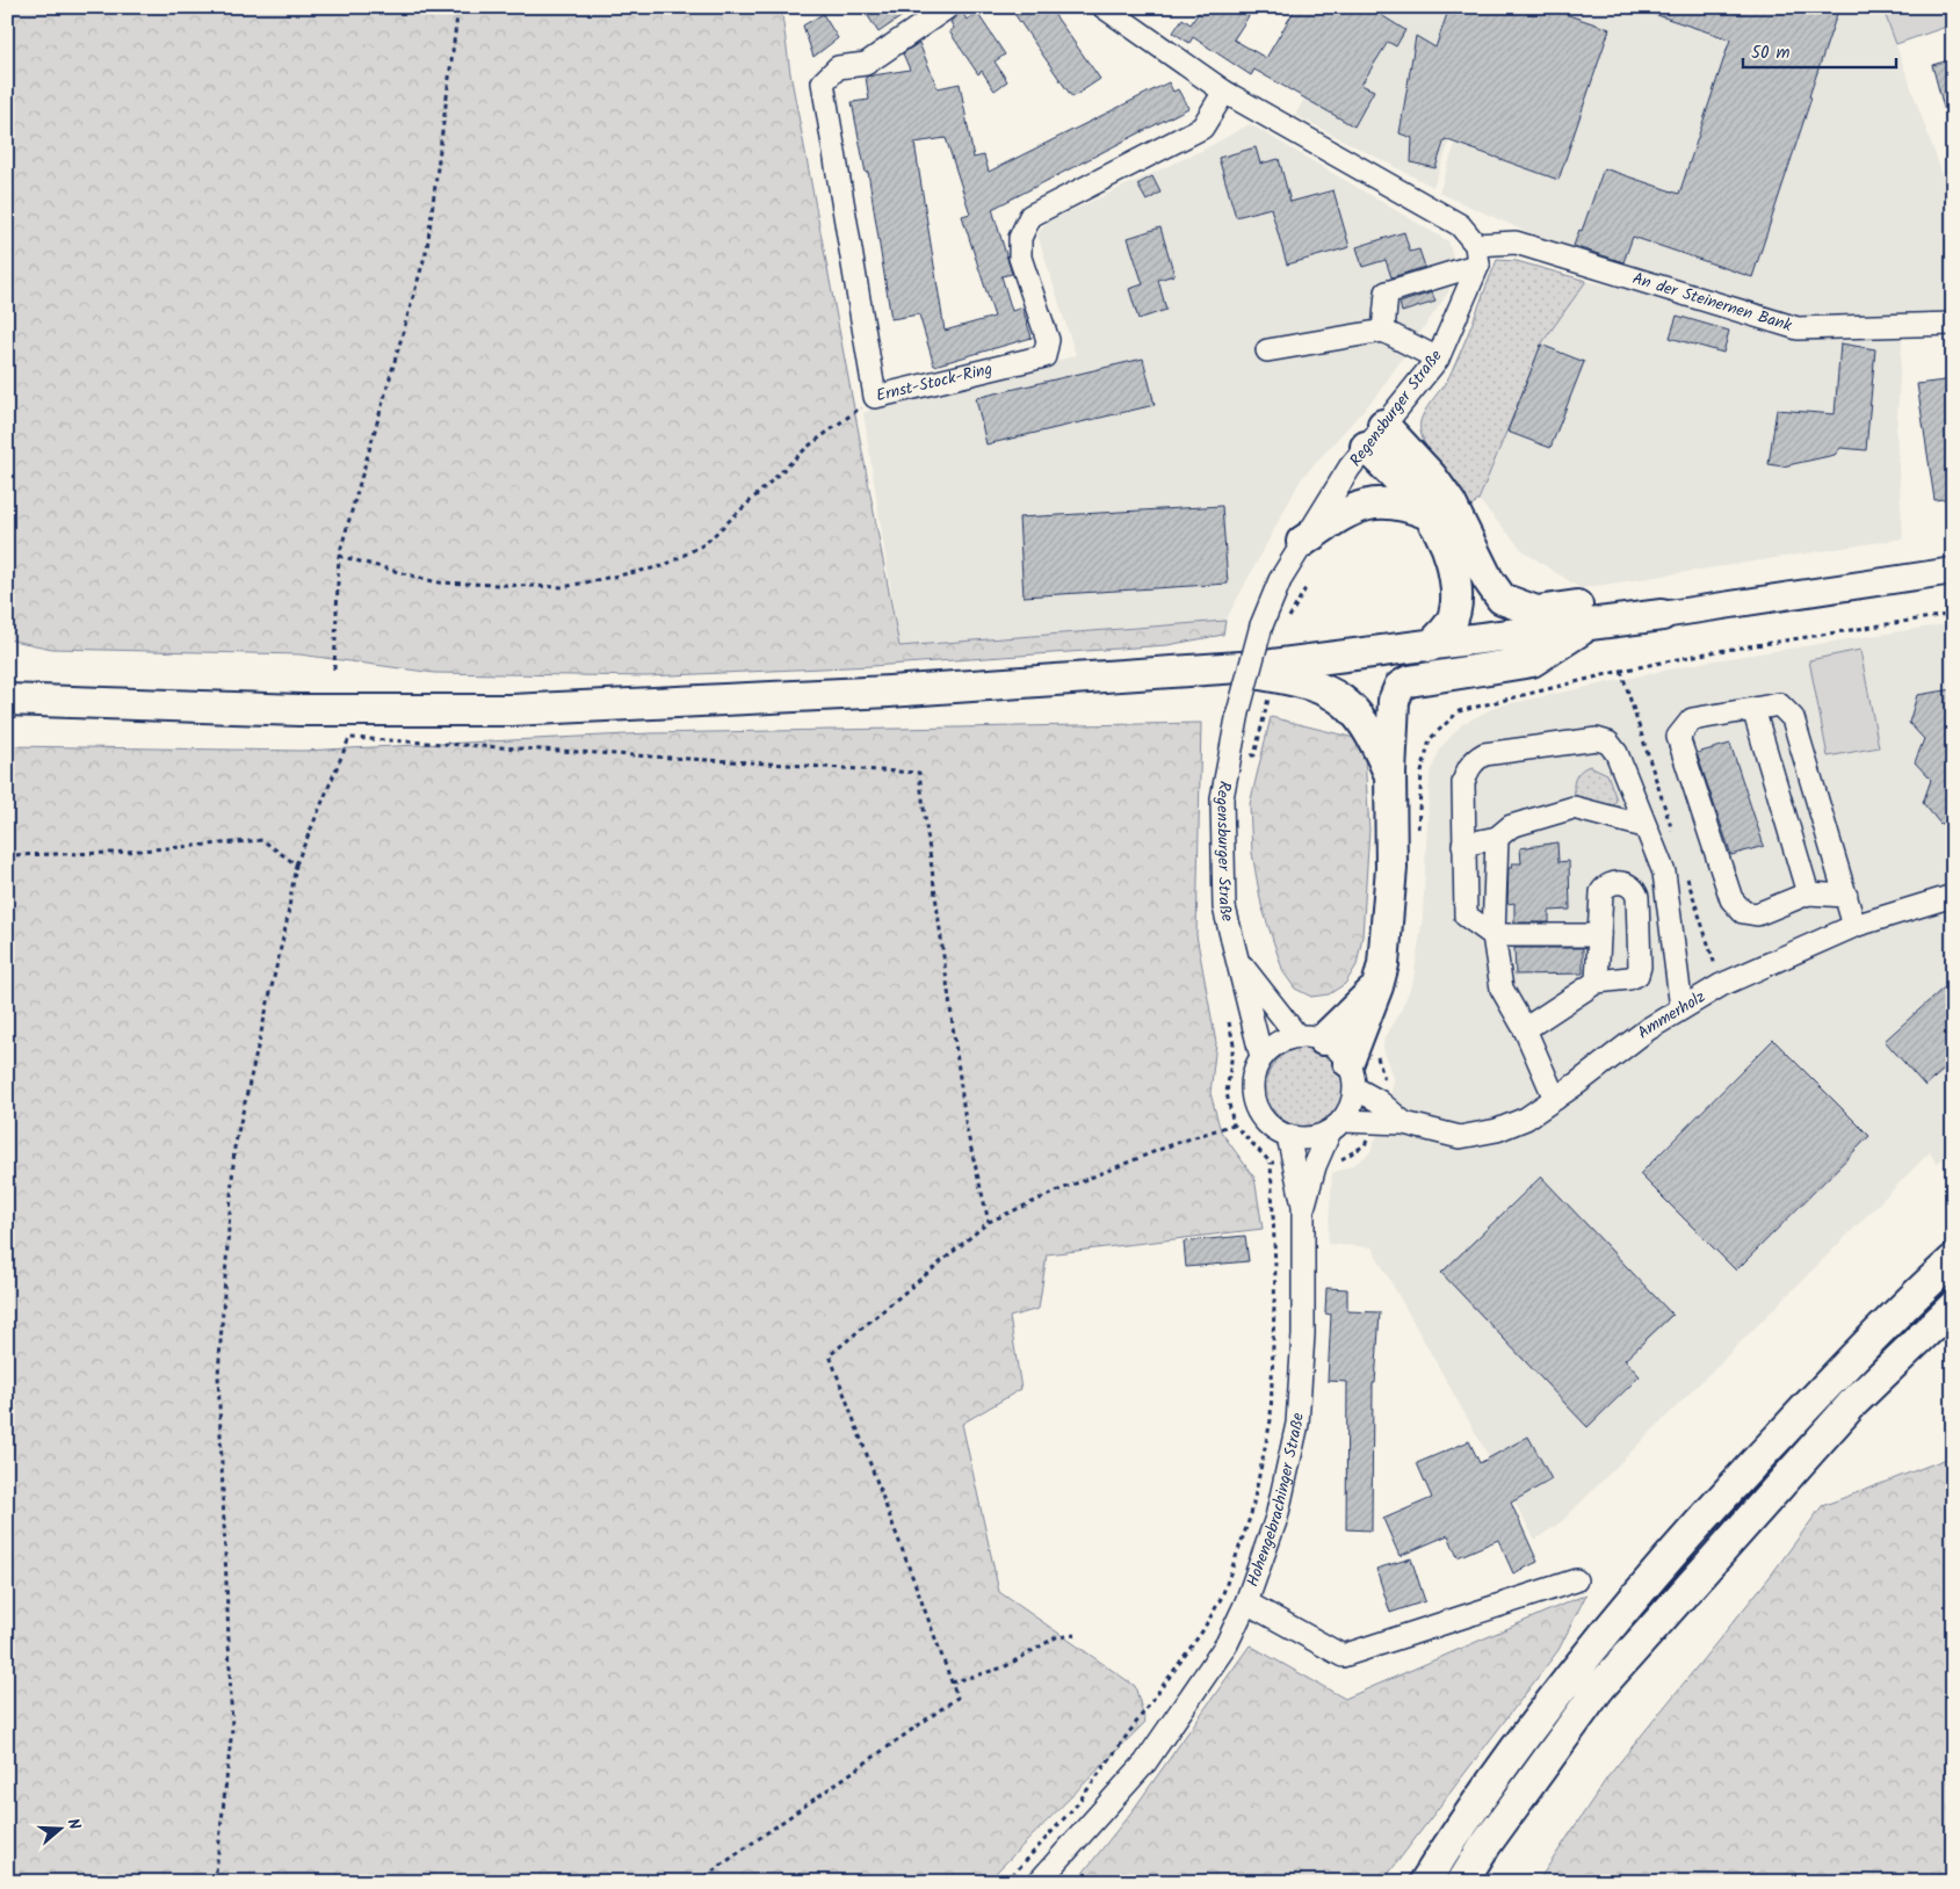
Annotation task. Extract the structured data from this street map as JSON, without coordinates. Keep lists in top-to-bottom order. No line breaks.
{"streets":{"street":["An der Steinernen Bank","Ernst-Stock-Ring","Regensburger Straße","Ammerholz","Hohengebrachinger Straße"]},"crossings":[["An der Steinernen Bank","Regensburger Straße"],["Regensburger Straße","Ammerholz"],["Regensburger Straße","Hohengebrachinger Straße"],["Ammerholz","Hohengebrachinger Straße"]],"scale_bar":"50 m","north":"right"}
